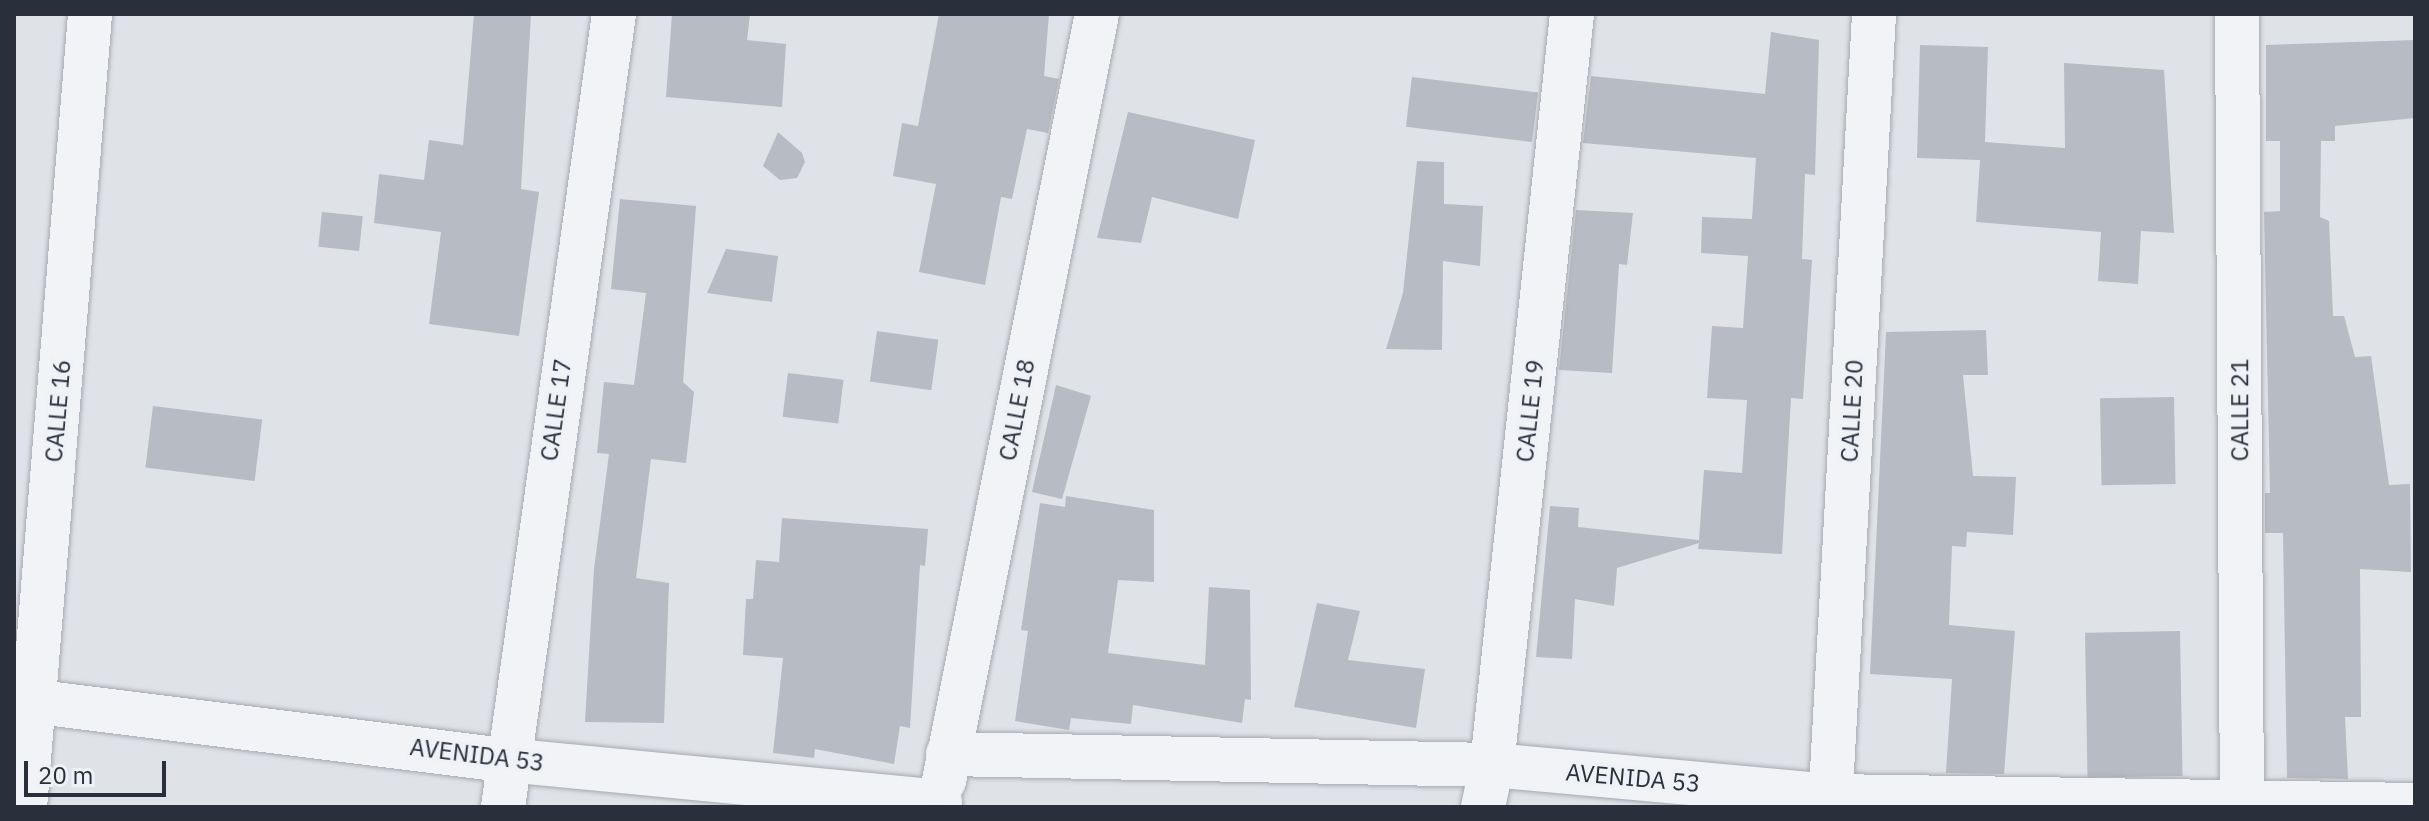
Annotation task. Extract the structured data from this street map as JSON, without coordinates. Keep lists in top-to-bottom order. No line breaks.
{"streets":{"street":["CALLE 17","CALLE 18","CALLE 21","CALLE 16","CALLE 19","CALLE 20","AVENIDA 53"]},"crossings":[["CALLE 17","AVENIDA 53"],["CALLE 18","AVENIDA 53"],["CALLE 21","AVENIDA 53"],["CALLE 16","AVENIDA 53"],["CALLE 19","AVENIDA 53"],["CALLE 20","AVENIDA 53"]],"scale_bar":"20 m"}
